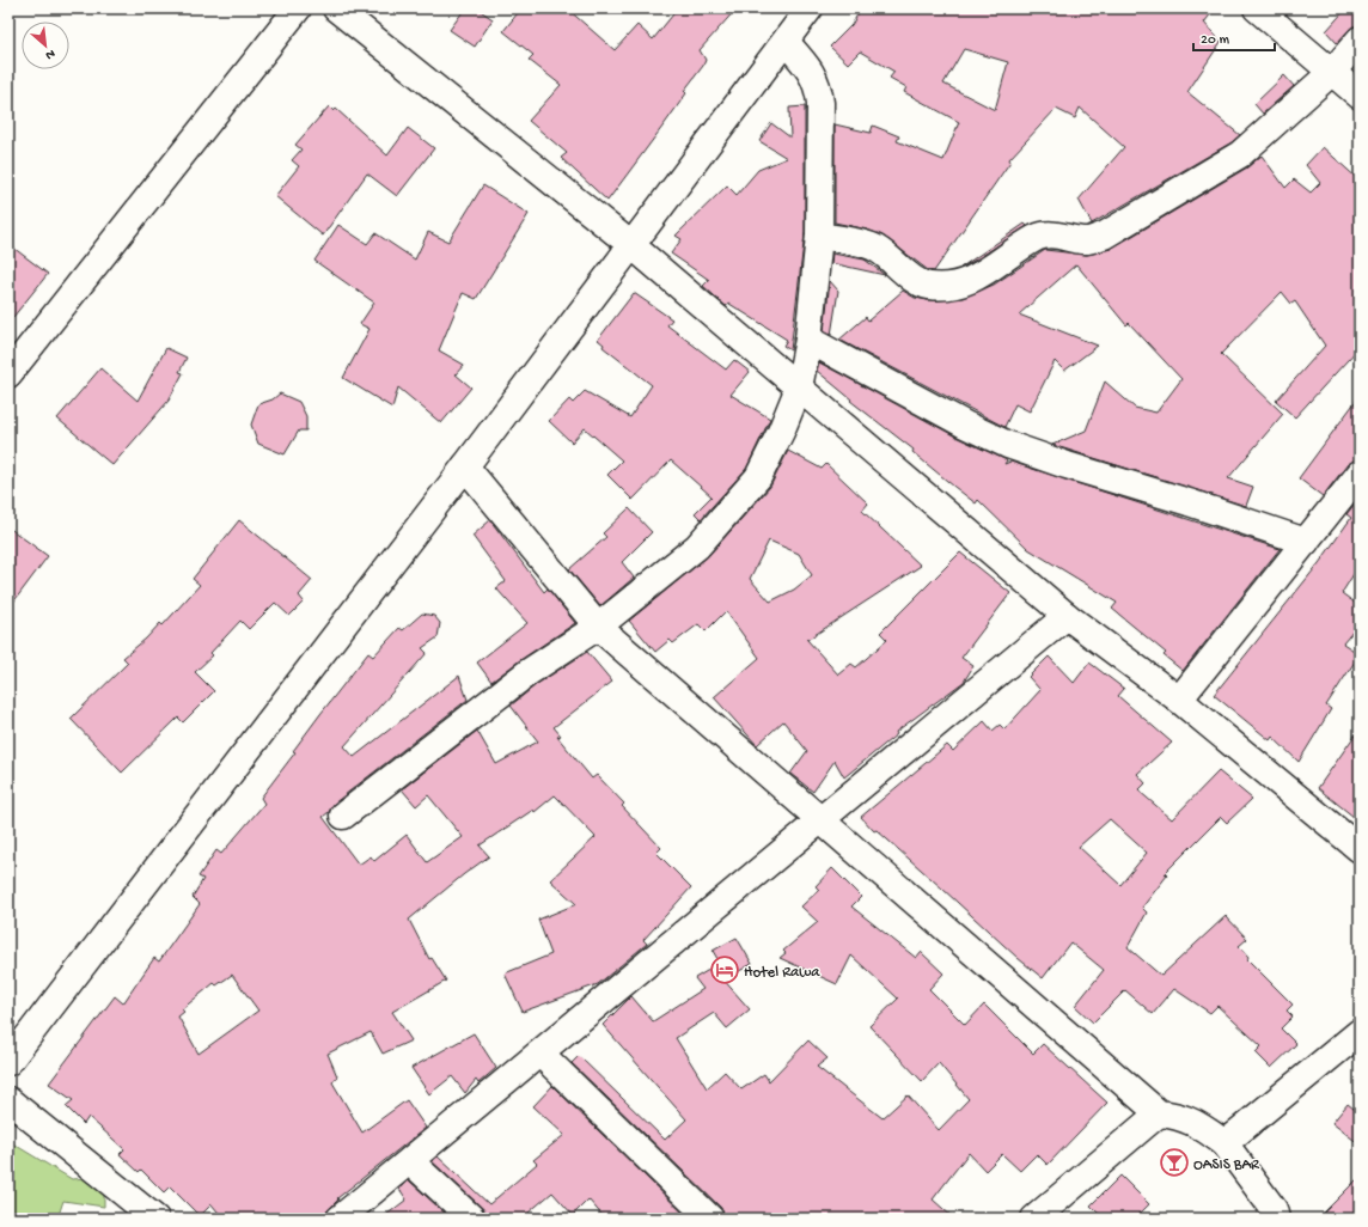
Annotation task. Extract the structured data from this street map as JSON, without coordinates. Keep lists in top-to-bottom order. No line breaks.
{"places":{"hotel":["Hotel Rawa"],"bar":["OASIS BAR"]},"scale_bar":"20 m","north":"bottom right"}
